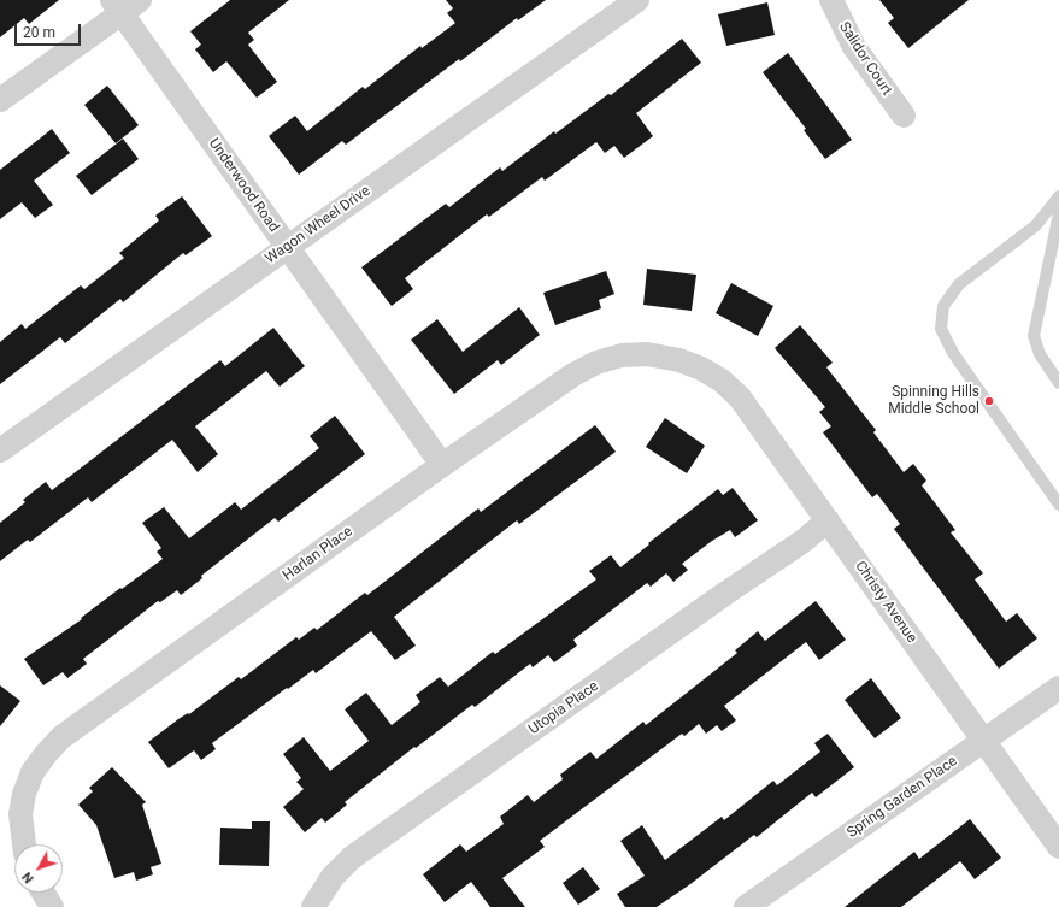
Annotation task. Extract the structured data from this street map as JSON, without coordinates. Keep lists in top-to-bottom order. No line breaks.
{"streets":{"street":["Salidor Court","Underwood Road","Wagon Wheel Drive","Harlan Place","Christy Avenue","Utopia Place","Spring Garden Place"]},"crossings":[["Underwood Road","Wagon Wheel Drive"],["Underwood Road","Harlan Place"],["Harlan Place","Christy Avenue"],["Christy Avenue","Utopia Place"],["Christy Avenue","Spring Garden Place"]],"places":["Spinning Hills Middle School"],"scale_bar":"20 m","north":"bottom left"}
